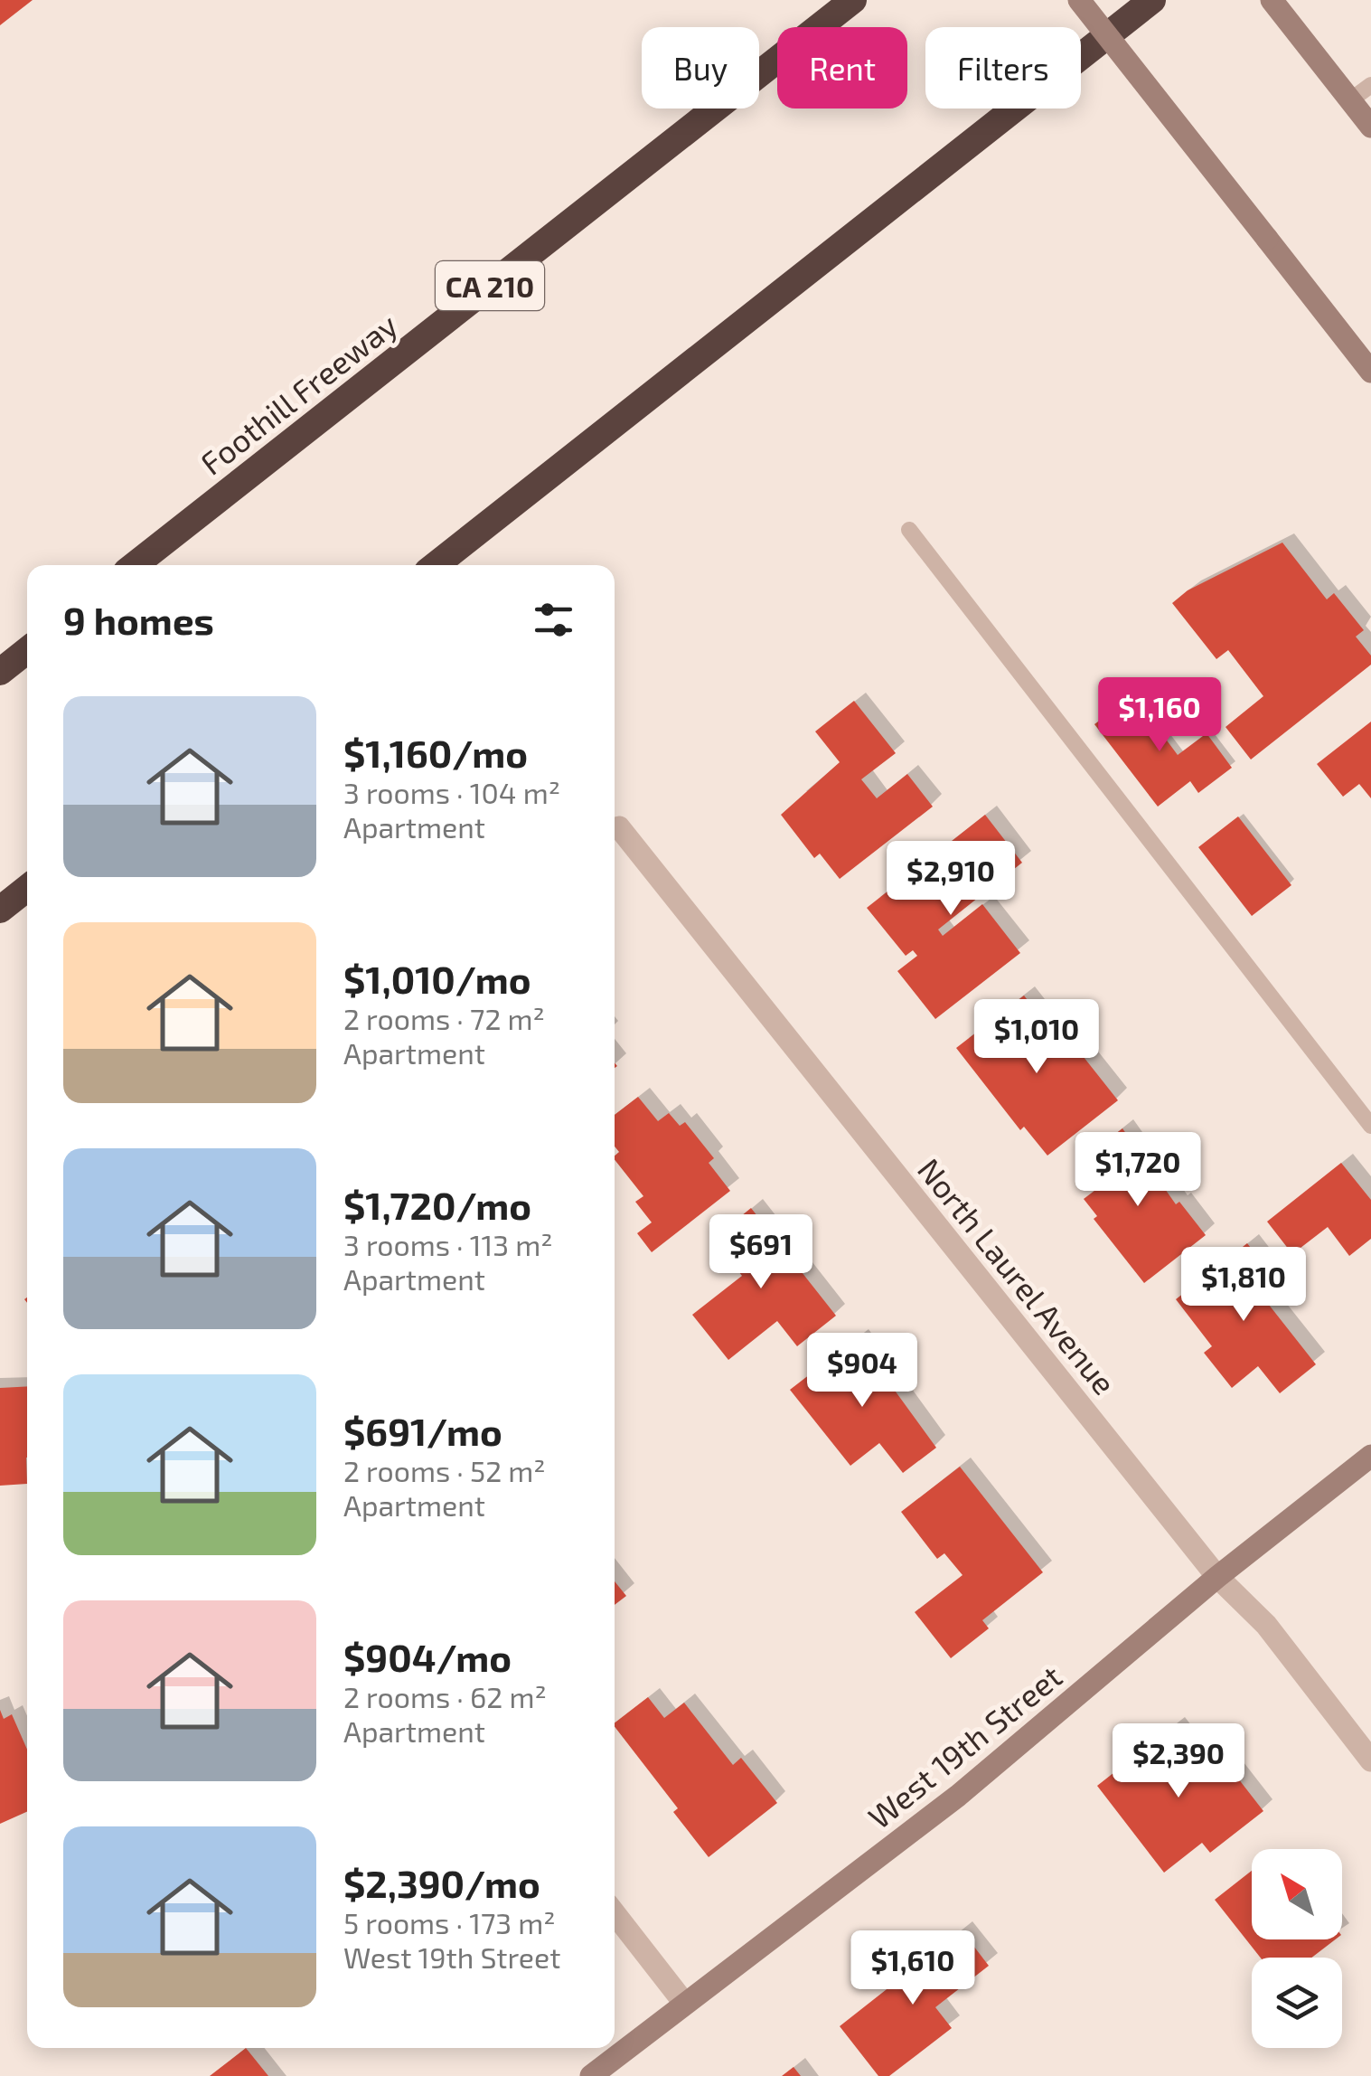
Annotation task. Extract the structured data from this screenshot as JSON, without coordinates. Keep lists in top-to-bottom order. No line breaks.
{"streets":{"highway":["CA 210","Foothill Freeway"],"main road":["West 19th Street"],"street":["North Laurel Avenue"]},"crossings":[["North Laurel Avenue","West 19th Street"]],"north":"top left","page":{"chip":["Buy","Rent","Filters"],"heading":"9 homes","list":[{"name":"$1,160/mo","note":"3 rooms · 104 m² · Apartment"},{"name":"$1,010/mo","note":"2 rooms · 72 m² · Apartment"},{"name":"$1,720/mo","note":"3 rooms · 113 m² · Apartment"},{"name":"$691/mo","note":"2 rooms · 52 m² · Apartment"},{"name":"$904/mo","note":"2 rooms · 62 m² · Apartment"},{"name":"$2,390/mo","note":"5 rooms · 173 m² · West 19th Street"}],"price":["$1,160","$2,910","$1,010","$1,720","$691","$1,810","$904","$2,390","$1,610"]}}
